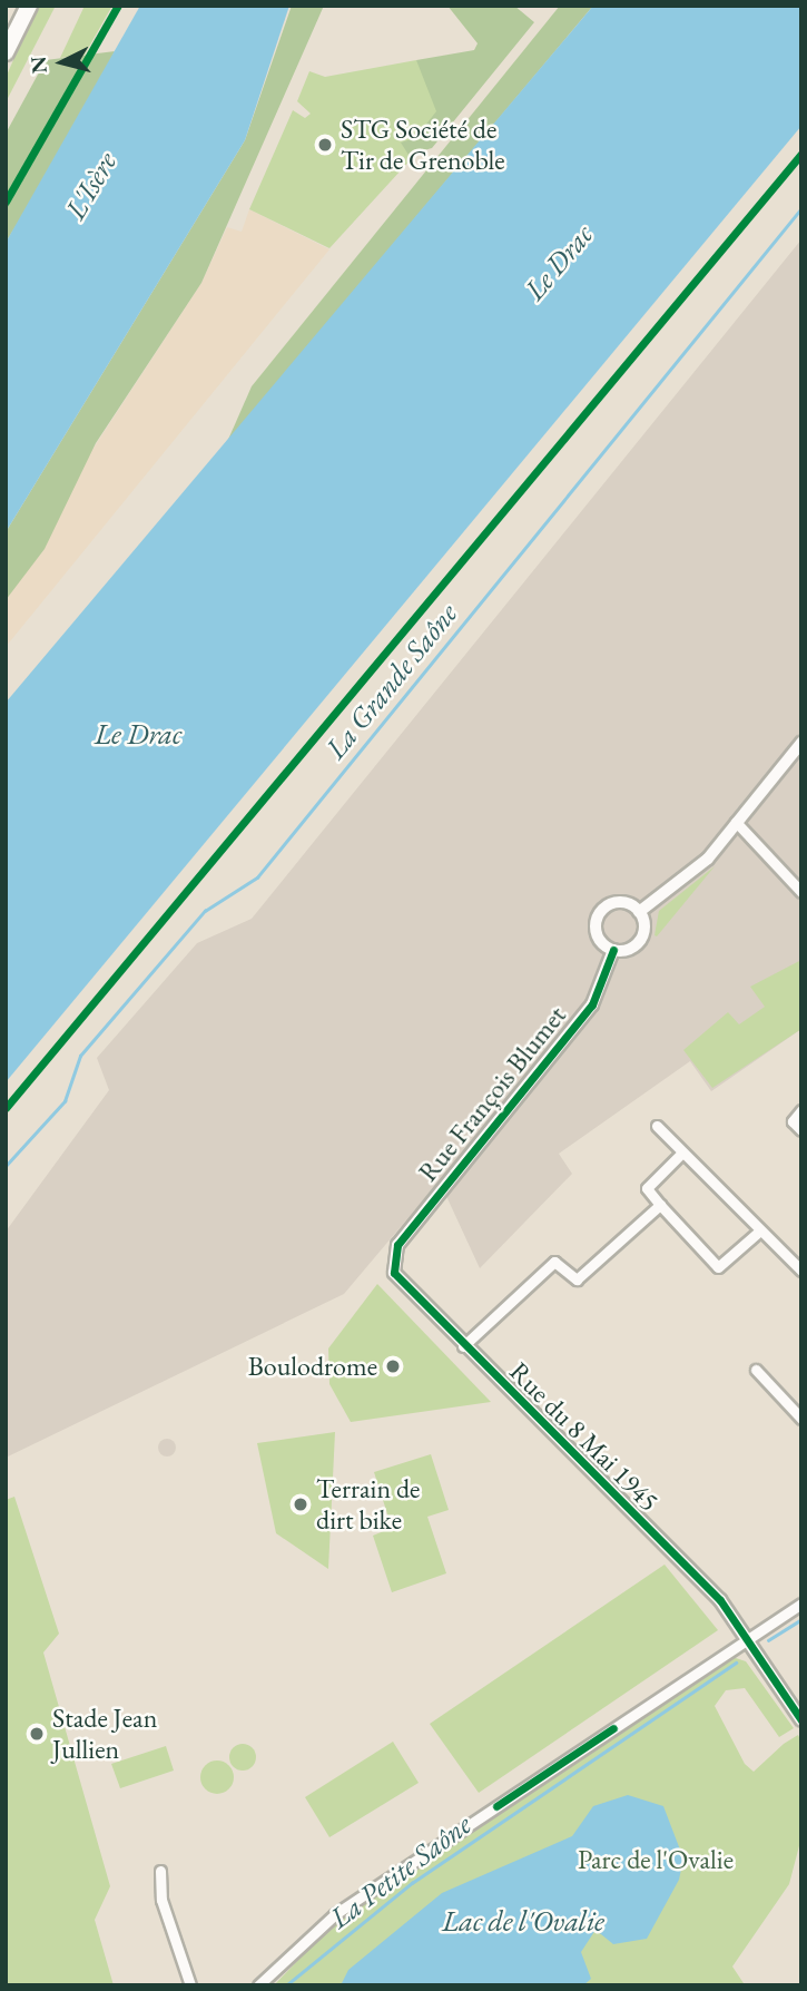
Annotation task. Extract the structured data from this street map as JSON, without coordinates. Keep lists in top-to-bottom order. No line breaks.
{"streets":{"street":["Rue François Blumet","Rue du 8 Mai 1945"]},"crossings":[["Rue François Blumet","Rue du 8 Mai 1945"]],"water":["L'Isère","Le Drac","La Grande Saône","La Petite Saône","Lac de l'Ovalie"],"parks":["Parc de l'Ovalie"],"places":["STG Société de Tir de Grenoble","Boulodrome","Terrain de dirt bike","Stade Jean Jullien"],"north":"left"}
